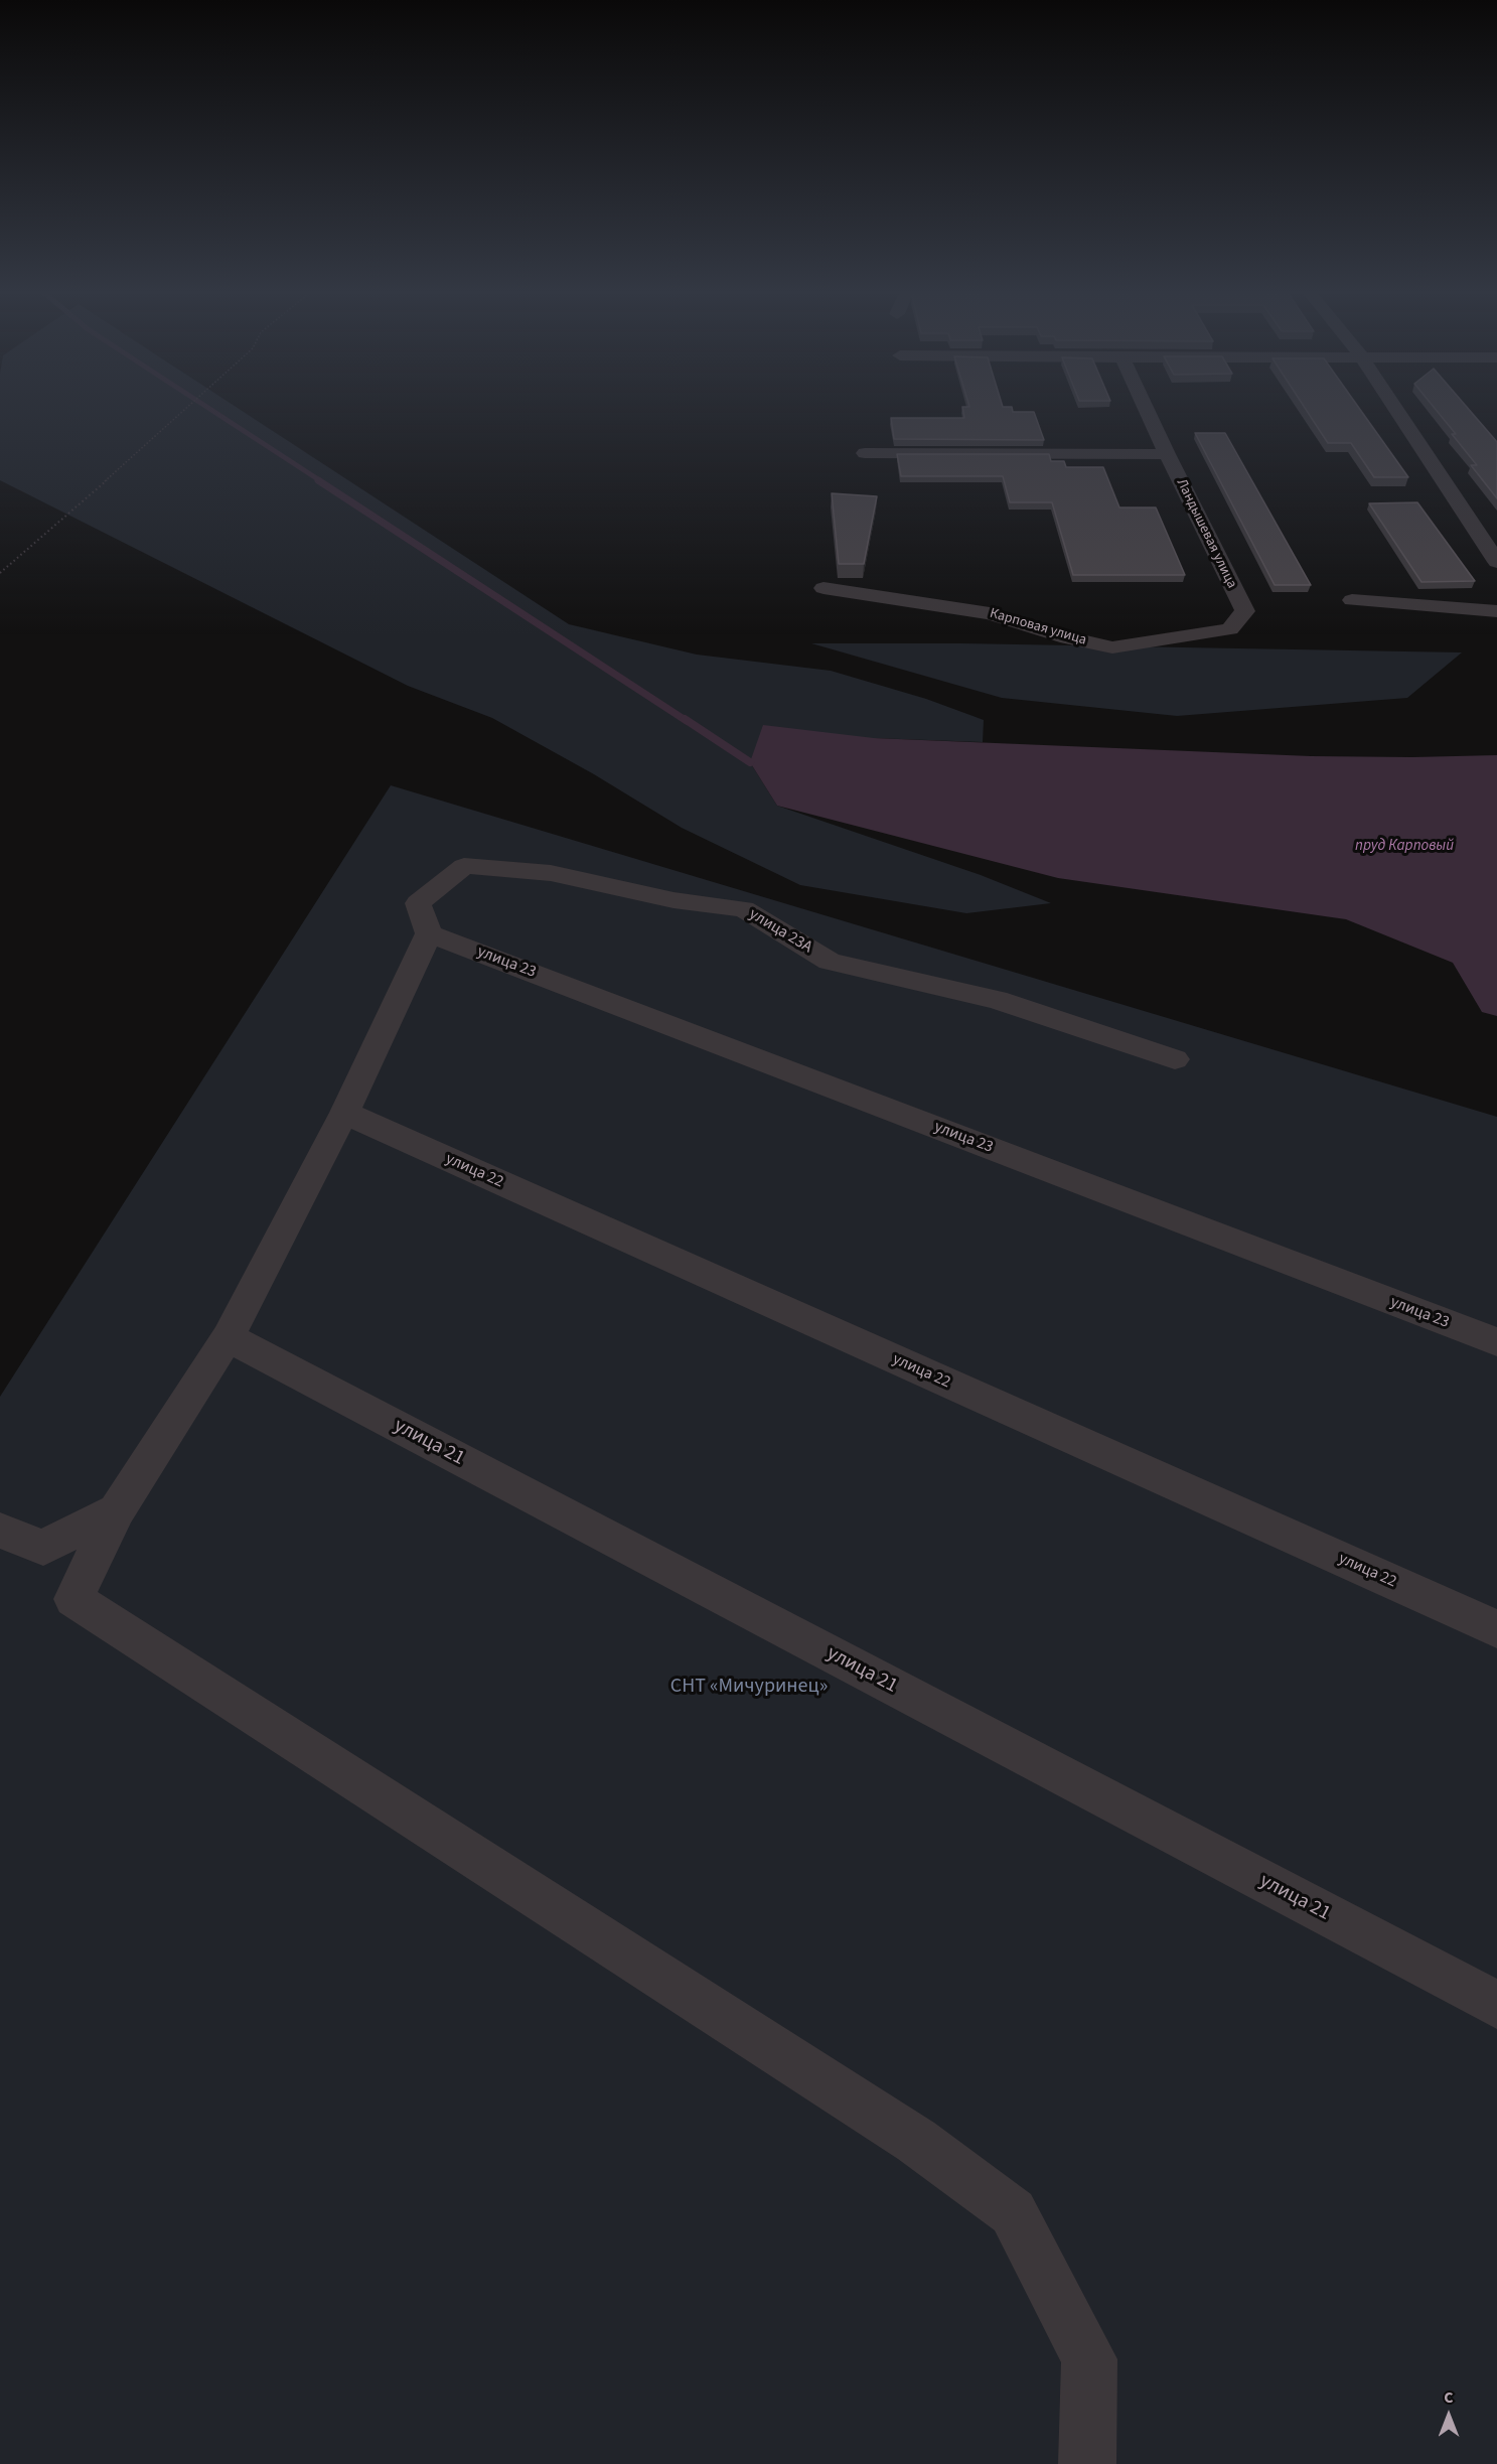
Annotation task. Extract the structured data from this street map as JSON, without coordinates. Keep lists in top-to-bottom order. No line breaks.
{"streets":{"street":["Ландышевая улица","Карповая улица","улица 23А","улица 23","улица 22","улица 21"]},"crossings":[["Ландышевая улица","Карповая улица"],["улица 23А","улица 23"]],"water":["пруд Карповый"],"parks":["СНТ «Мичуринец»"],"north":"top"}
